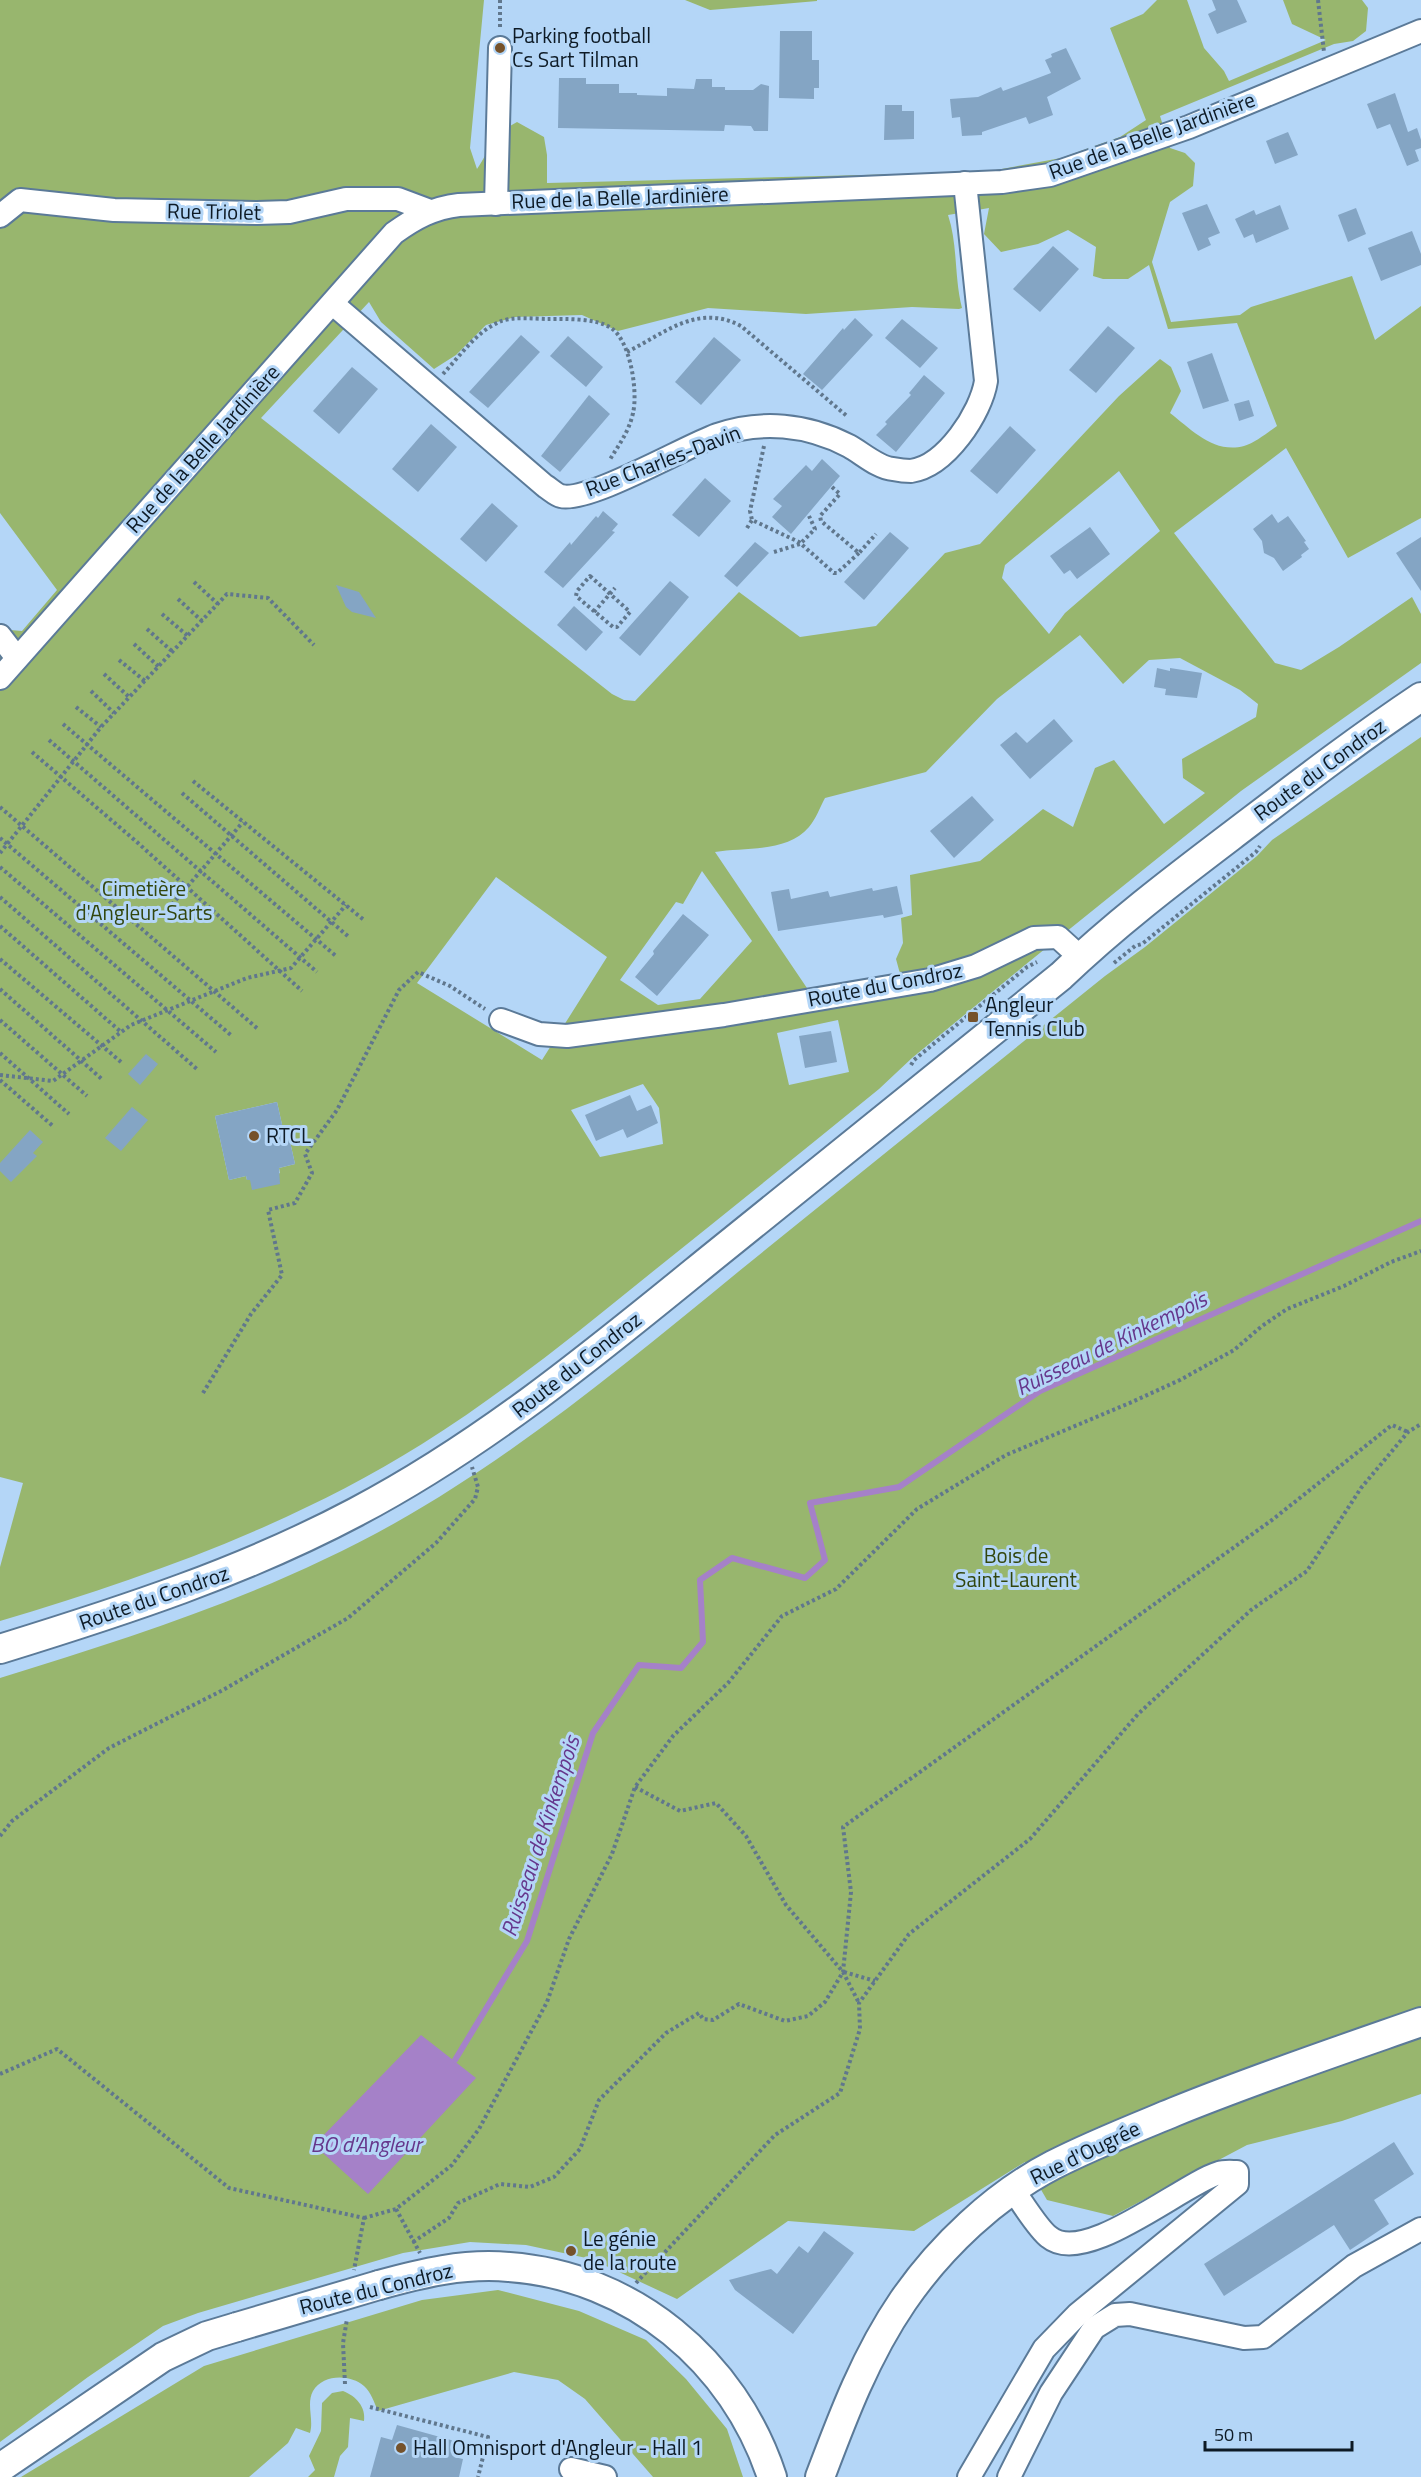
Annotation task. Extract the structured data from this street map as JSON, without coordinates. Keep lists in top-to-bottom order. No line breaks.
{"streets":{"main road":["Route du Condroz","Rue d'Ougrée"],"street":["Rue de la Belle Jardinière","Rue Triolet","Rue Charles-Davin"]},"crossings":[["Rue de la Belle Jardinière","Rue Triolet"],["Rue de la Belle Jardinière","Rue Charles-Davin"]],"water":["Ruisseau de Kinkempois","BO d'Angleur"],"parks":["Cimetière d'Angleur-Sarts","Bois de Saint-Laurent"],"places":{"other":["Parking football Cs Sart Tilman","RTCL","Le génie de la route","Hall Omnisport d'Angleur - Hall 1"],"transit":["Angleur Tennis Club"]},"scale_bar":"50 m"}
